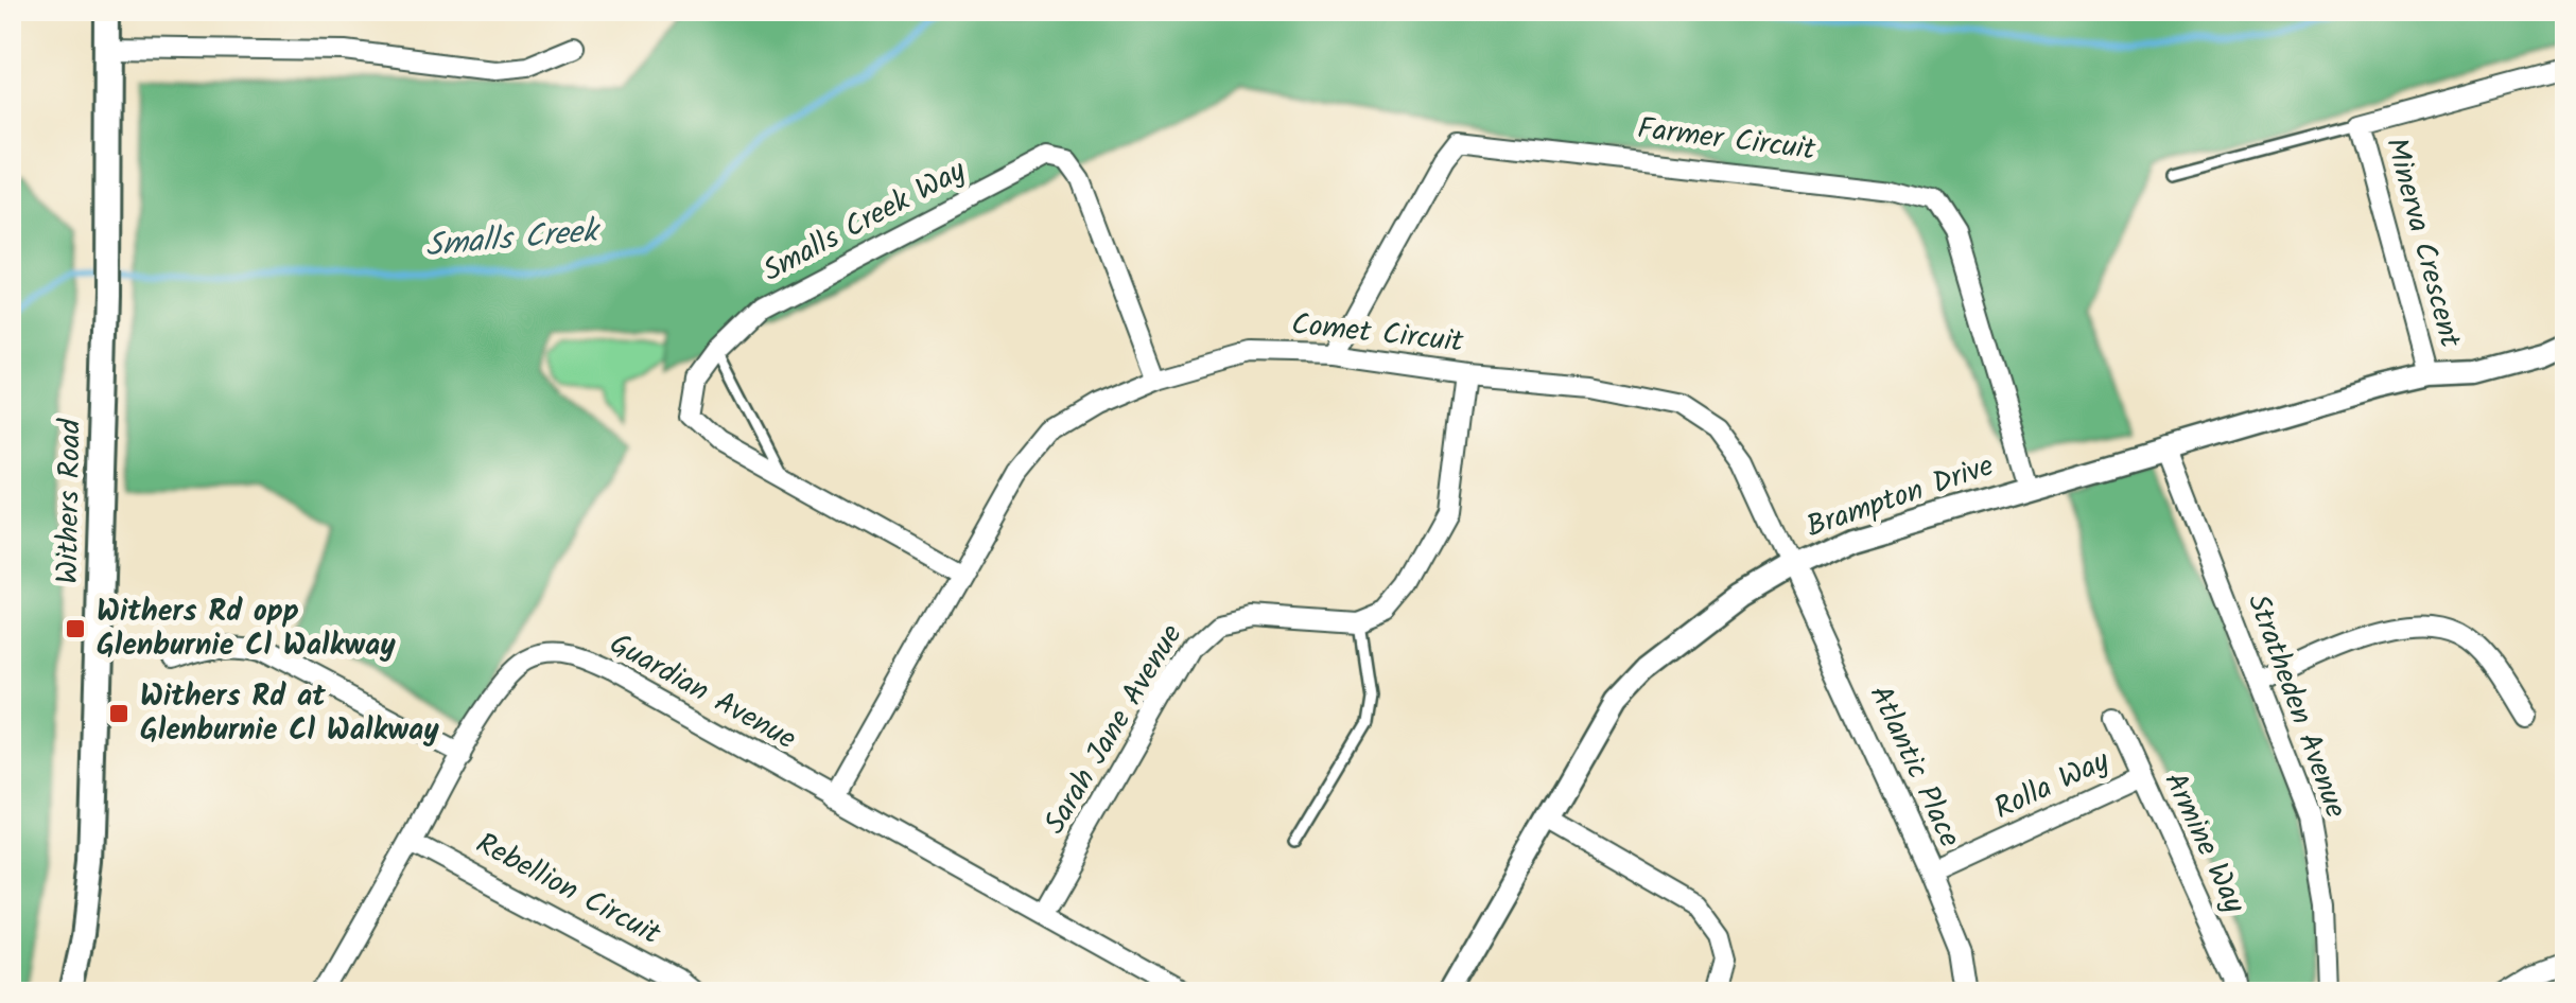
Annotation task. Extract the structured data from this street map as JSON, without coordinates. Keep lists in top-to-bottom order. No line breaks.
{"streets":{"main road":["Withers Road"],"street":["Farmer Circuit","Smalls Creek Way","Minerva Crescent","Comet Circuit","Brampton Drive","Guardian Avenue","Stratheden Avenue","Sarah Jane Avenue","Atlantic Place","Rolla Way","Armine Way","Rebellion Circuit"]},"crossings":[["Farmer Circuit","Comet Circuit"],["Farmer Circuit","Brampton Drive"],["Smalls Creek Way","Comet Circuit"],["Minerva Crescent","Brampton Drive"],["Comet Circuit","Brampton Drive"],["Comet Circuit","Guardian Avenue"],["Comet Circuit","Atlantic Place"],["Brampton Drive","Stratheden Avenue"],["Brampton Drive","Atlantic Place"],["Guardian Avenue","Sarah Jane Avenue"],["Guardian Avenue","Rebellion Circuit"],["Atlantic Place","Rolla Way"],["Rolla Way","Armine Way"]],"water":["Smalls Creek"],"places":{"transit":["Withers Rd opp Glenburnie Cl Walkway","Withers Rd at Glenburnie Cl Walkway"]}}
